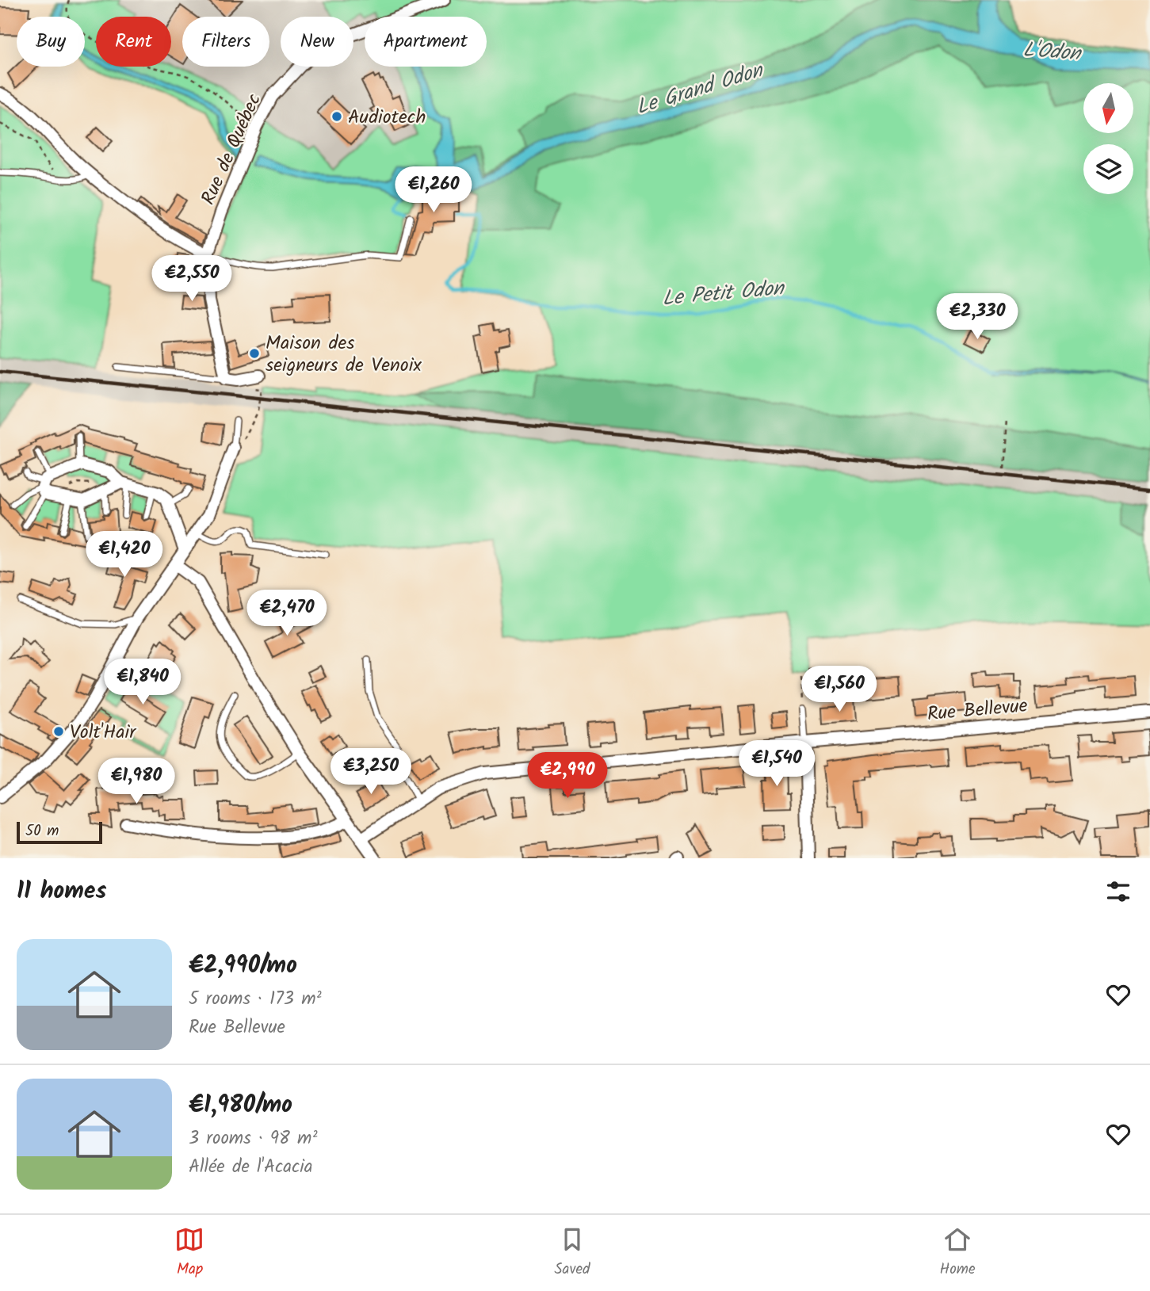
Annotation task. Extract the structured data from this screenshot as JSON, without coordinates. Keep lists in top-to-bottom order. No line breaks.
{"streets":{"street":["Rue de Québec","Rue Bellevue"]},"water":["L'Odon","Le Grand Odon","Le Petit Odon"],"places":["Audiotech","Maison des seigneurs de Venoix","Volt'Hair"],"scale_bar":"50 m","north":"bottom","page":{"chip":["Buy","Rent","Filters","New","Apartment"],"price":["€1,260","€2,550","€2,330","€1,420","€2,470","€1,840","€1,560","€1,540","€3,250","€2,990","€1,980"],"scale":"50 m","heading":"11 homes","list":[{"name":"€2,990/mo","note":"5 rooms · 173 m² · Rue Bellevue"},{"name":"€1,980/mo","note":"3 rooms · 98 m² · Allée de l'Acacia"}],"tabs":["Map","Saved","Home"]}}
